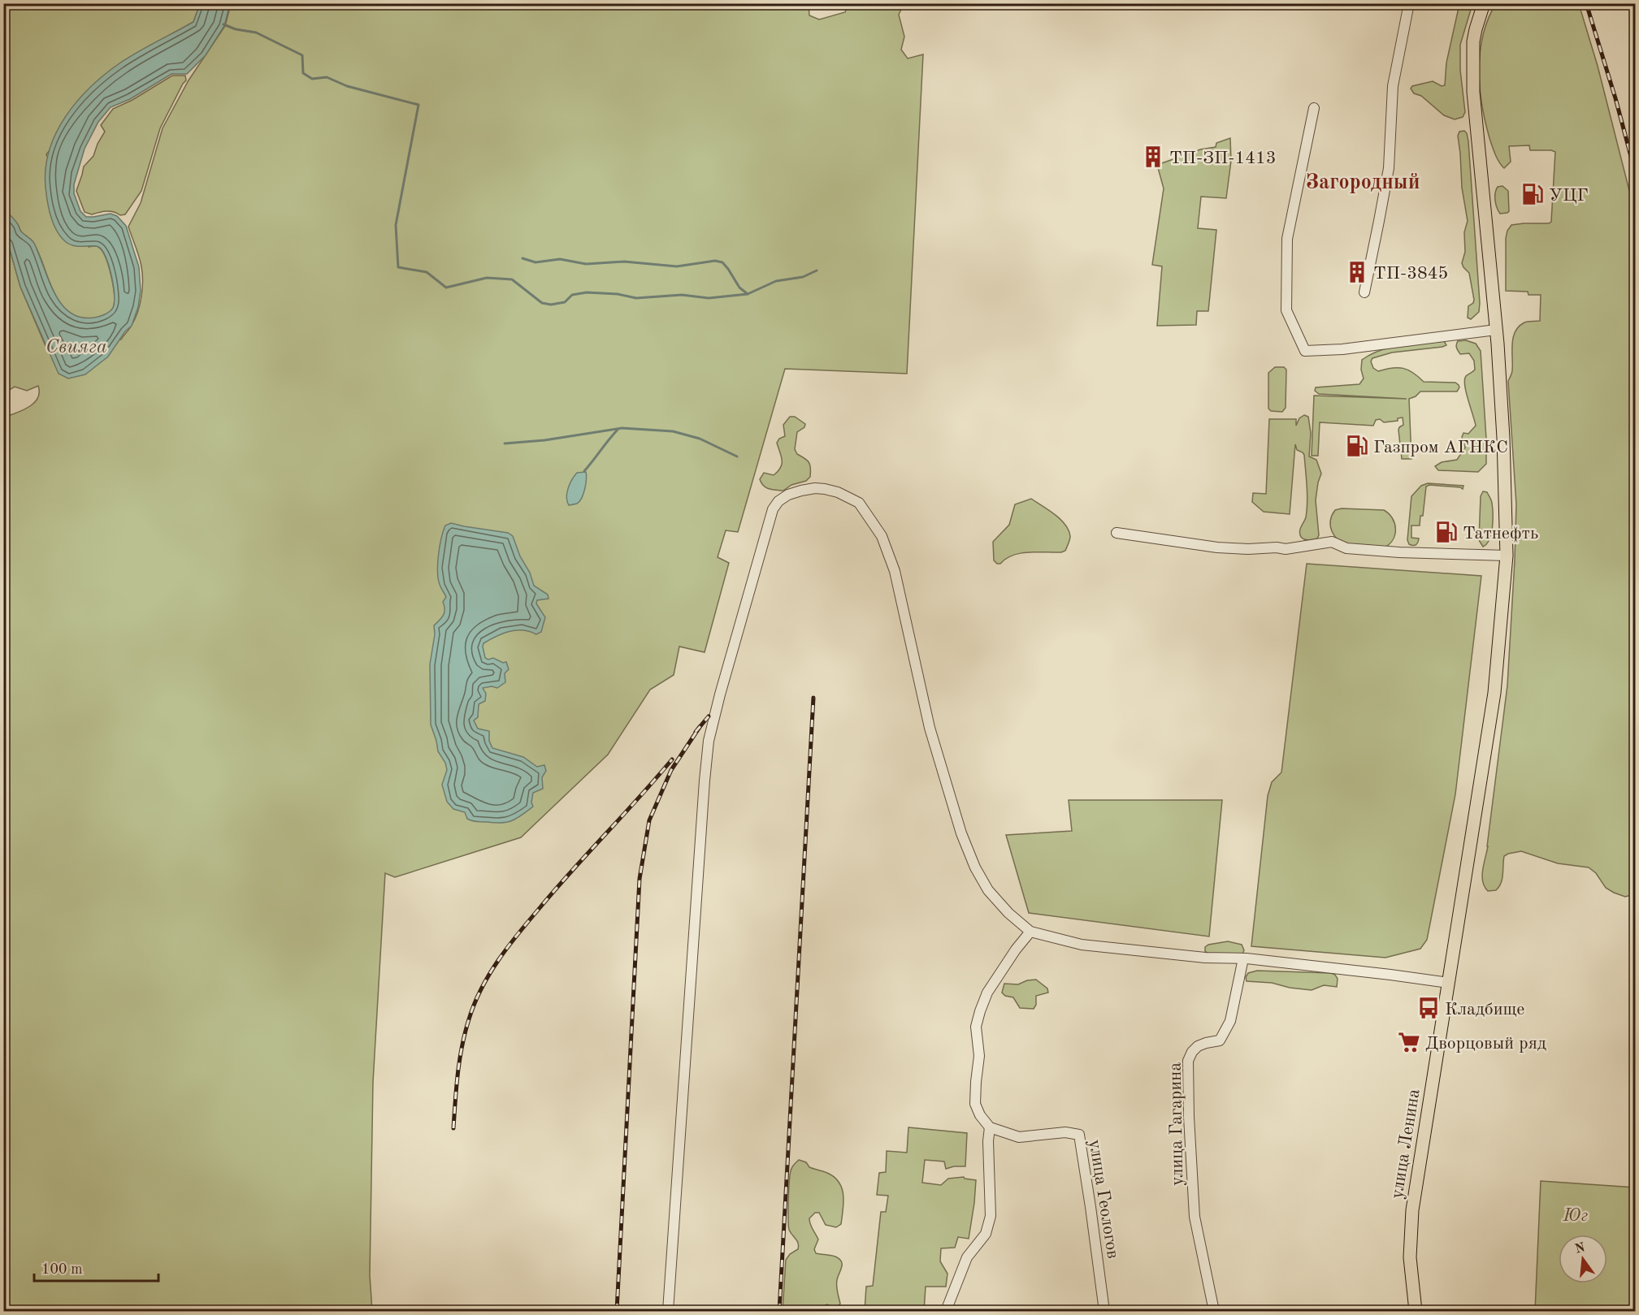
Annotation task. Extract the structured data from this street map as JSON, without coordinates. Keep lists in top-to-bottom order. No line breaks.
{"streets":{"main road":["улица Ленина"],"street":["улица Гагарина","улица Геологов"]},"districts":["Загородный"],"water":["Свияга"],"parks":["Юг"],"places":{"building":["ТП-ЗП-1413","ТП-3845"],"fuel station":["УЦГ","Газпром АГНКС","Татнефть"],"bus stop":["Кладбище"],"supermarket":["Дворцовый ряд"]},"scale_bar":"100 m","north":"top"}
